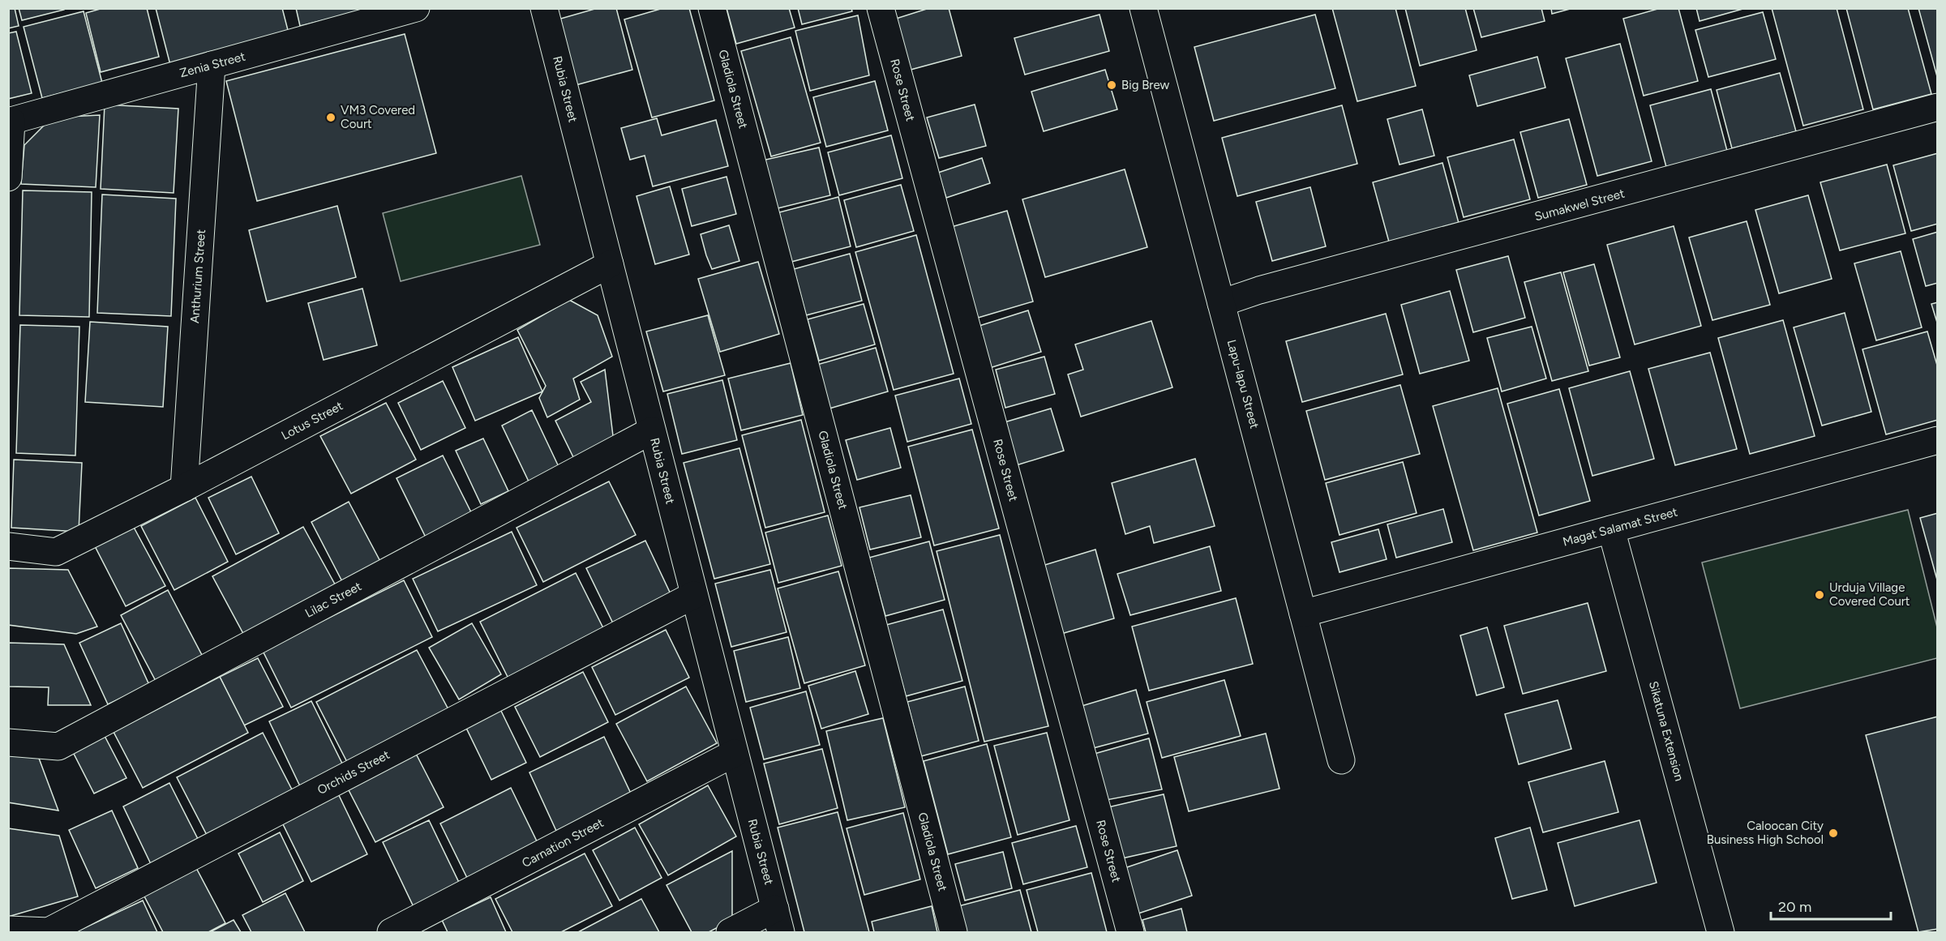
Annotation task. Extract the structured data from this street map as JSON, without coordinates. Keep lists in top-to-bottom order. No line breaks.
{"streets":{"street":["Zenia Street","Rubia Street","Gladiola Street","Rose Street","Sumakwel Street","Anthurium Street","Lapu-lapu Street","Lotus Street","Magat Salamat Street","Lilac Street","Sikatuna Extension","Orchids Street","Carnation Street"]},"crossings":[["Zenia Street","Anthurium Street"],["Rubia Street","Lotus Street"],["Rubia Street","Lilac Street"],["Rubia Street","Orchids Street"],["Rubia Street","Carnation Street"],["Sumakwel Street","Lapu-lapu Street"],["Anthurium Street","Lotus Street"],["Lapu-lapu Street","Magat Salamat Street"],["Magat Salamat Street","Sikatuna Extension"]],"places":["Big Brew","VM3 Covered Court","Urduja Village Covered Court","Caloocan City Business High School"],"scale_bar":"20 m"}
